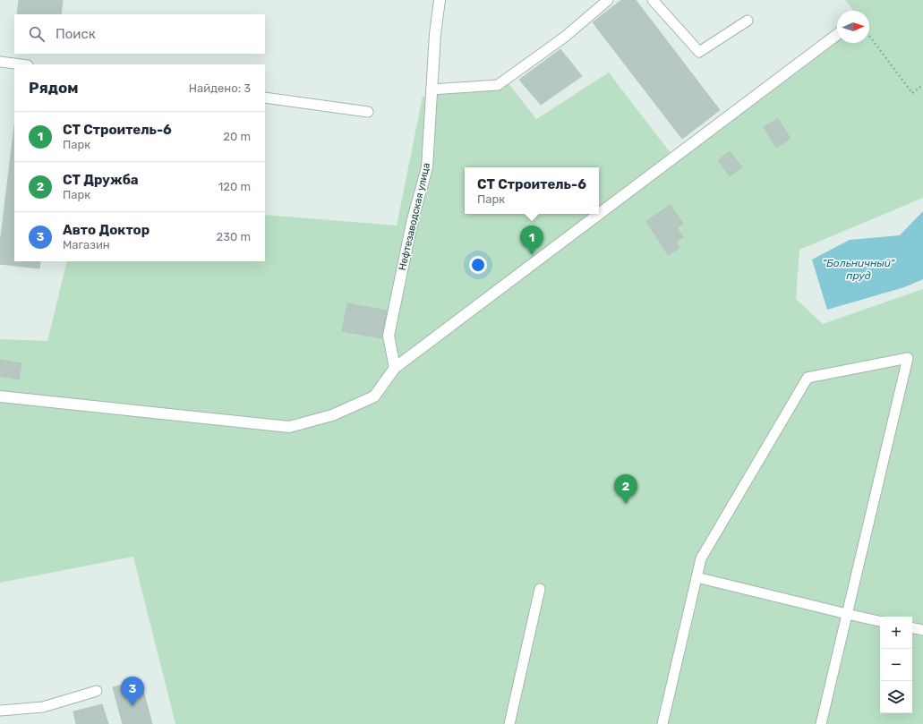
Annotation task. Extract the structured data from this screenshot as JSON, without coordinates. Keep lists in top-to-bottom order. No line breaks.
{"streets":{"street":["Нефтезаводская улица"]},"water":["\"Больничный\" пруд"],"north":"right","page":{"search":"Поиск","heading":["Рядом","Найдено: 3"],"list":[{"mark":"1","name":"СТ Строитель-6","note":"Парк","value":"20 m"},{"mark":"2","name":"СТ Дружба","note":"Парк","value":"120 m"},{"mark":"3","name":"Авто Доктор","note":"Магазин","value":"230 m"}],"popup":["СТ Строитель-6","Парк"],"pins":["1","2","3"],"map_buttons":["+","−"]}}
